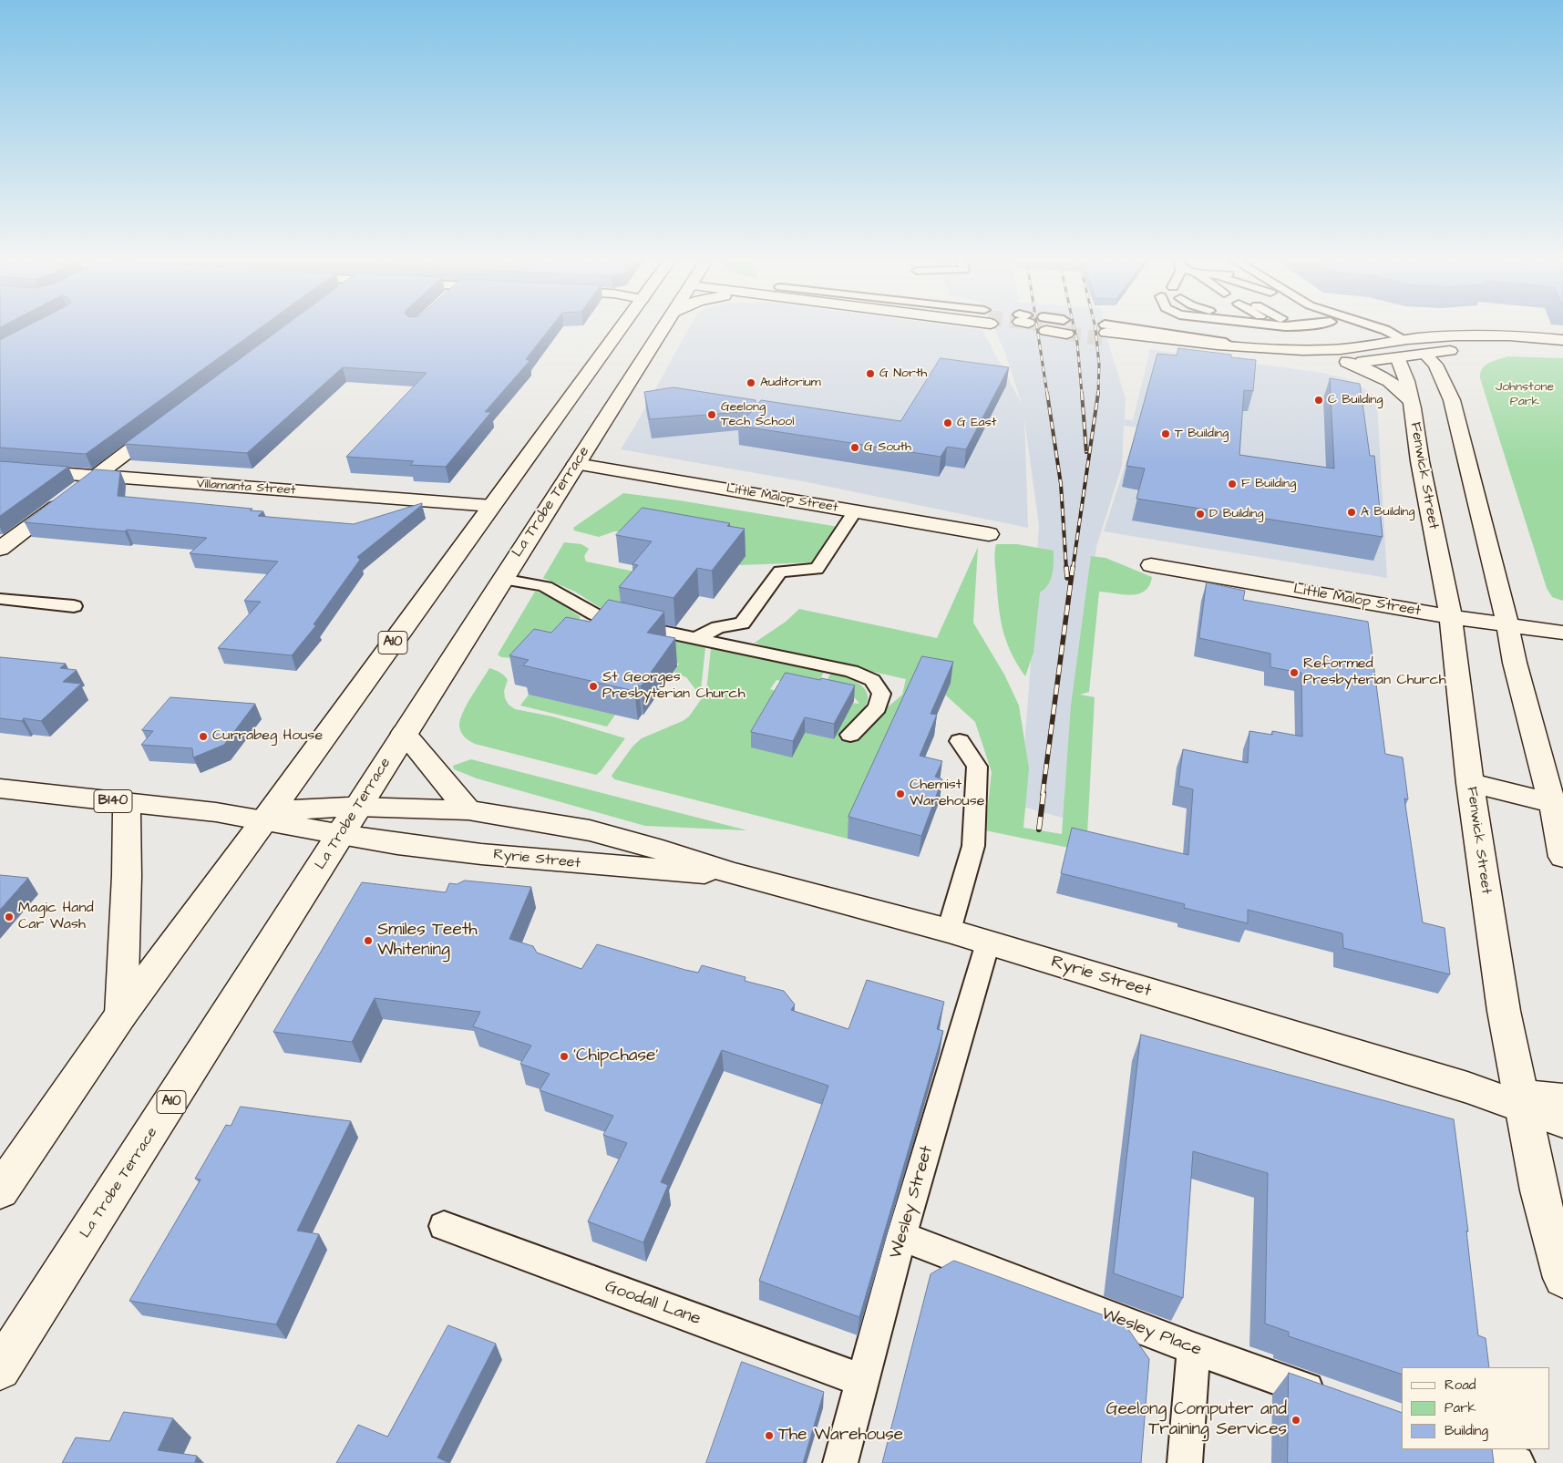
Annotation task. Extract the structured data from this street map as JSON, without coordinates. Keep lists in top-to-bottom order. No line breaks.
{"streets":{"main road":["Fenwick Street","Villamanta Street","Little Malop Street","La Trobe Terrace","A10","B140","Ryrie Street"],"lane":["Wesley Street","Goodall Lane","Wesley Place"]},"crossings":[["Fenwick Street","Little Malop Street"],["Fenwick Street","Ryrie Street"],["Villamanta Street","A10"],["Little Malop Street","La Trobe Terrace"],["La Trobe Terrace","B140"],["La Trobe Terrace","Ryrie Street"],["A10","B140"],["B140","Ryrie Street"],["Ryrie Street","Wesley Street"],["Wesley Street","Goodall Lane"],["Wesley Street","Wesley Place"]],"parks":["Johnstone Park"],"places":["G North","Auditorium","C Building","Geelong Tech School","G East","T Building","G South","F Building","A Building","D Building","Reformed Presbyterian Church","St Georges Presbyterian Church","Currabeg House","Chemist Warehouse","Magic Hand Car Wash","Smiles Teeth Whitening","'Chipchase'","Geelong Computer and Training Services","The Warehouse"],"legend":["Road","Park","Building"]}
